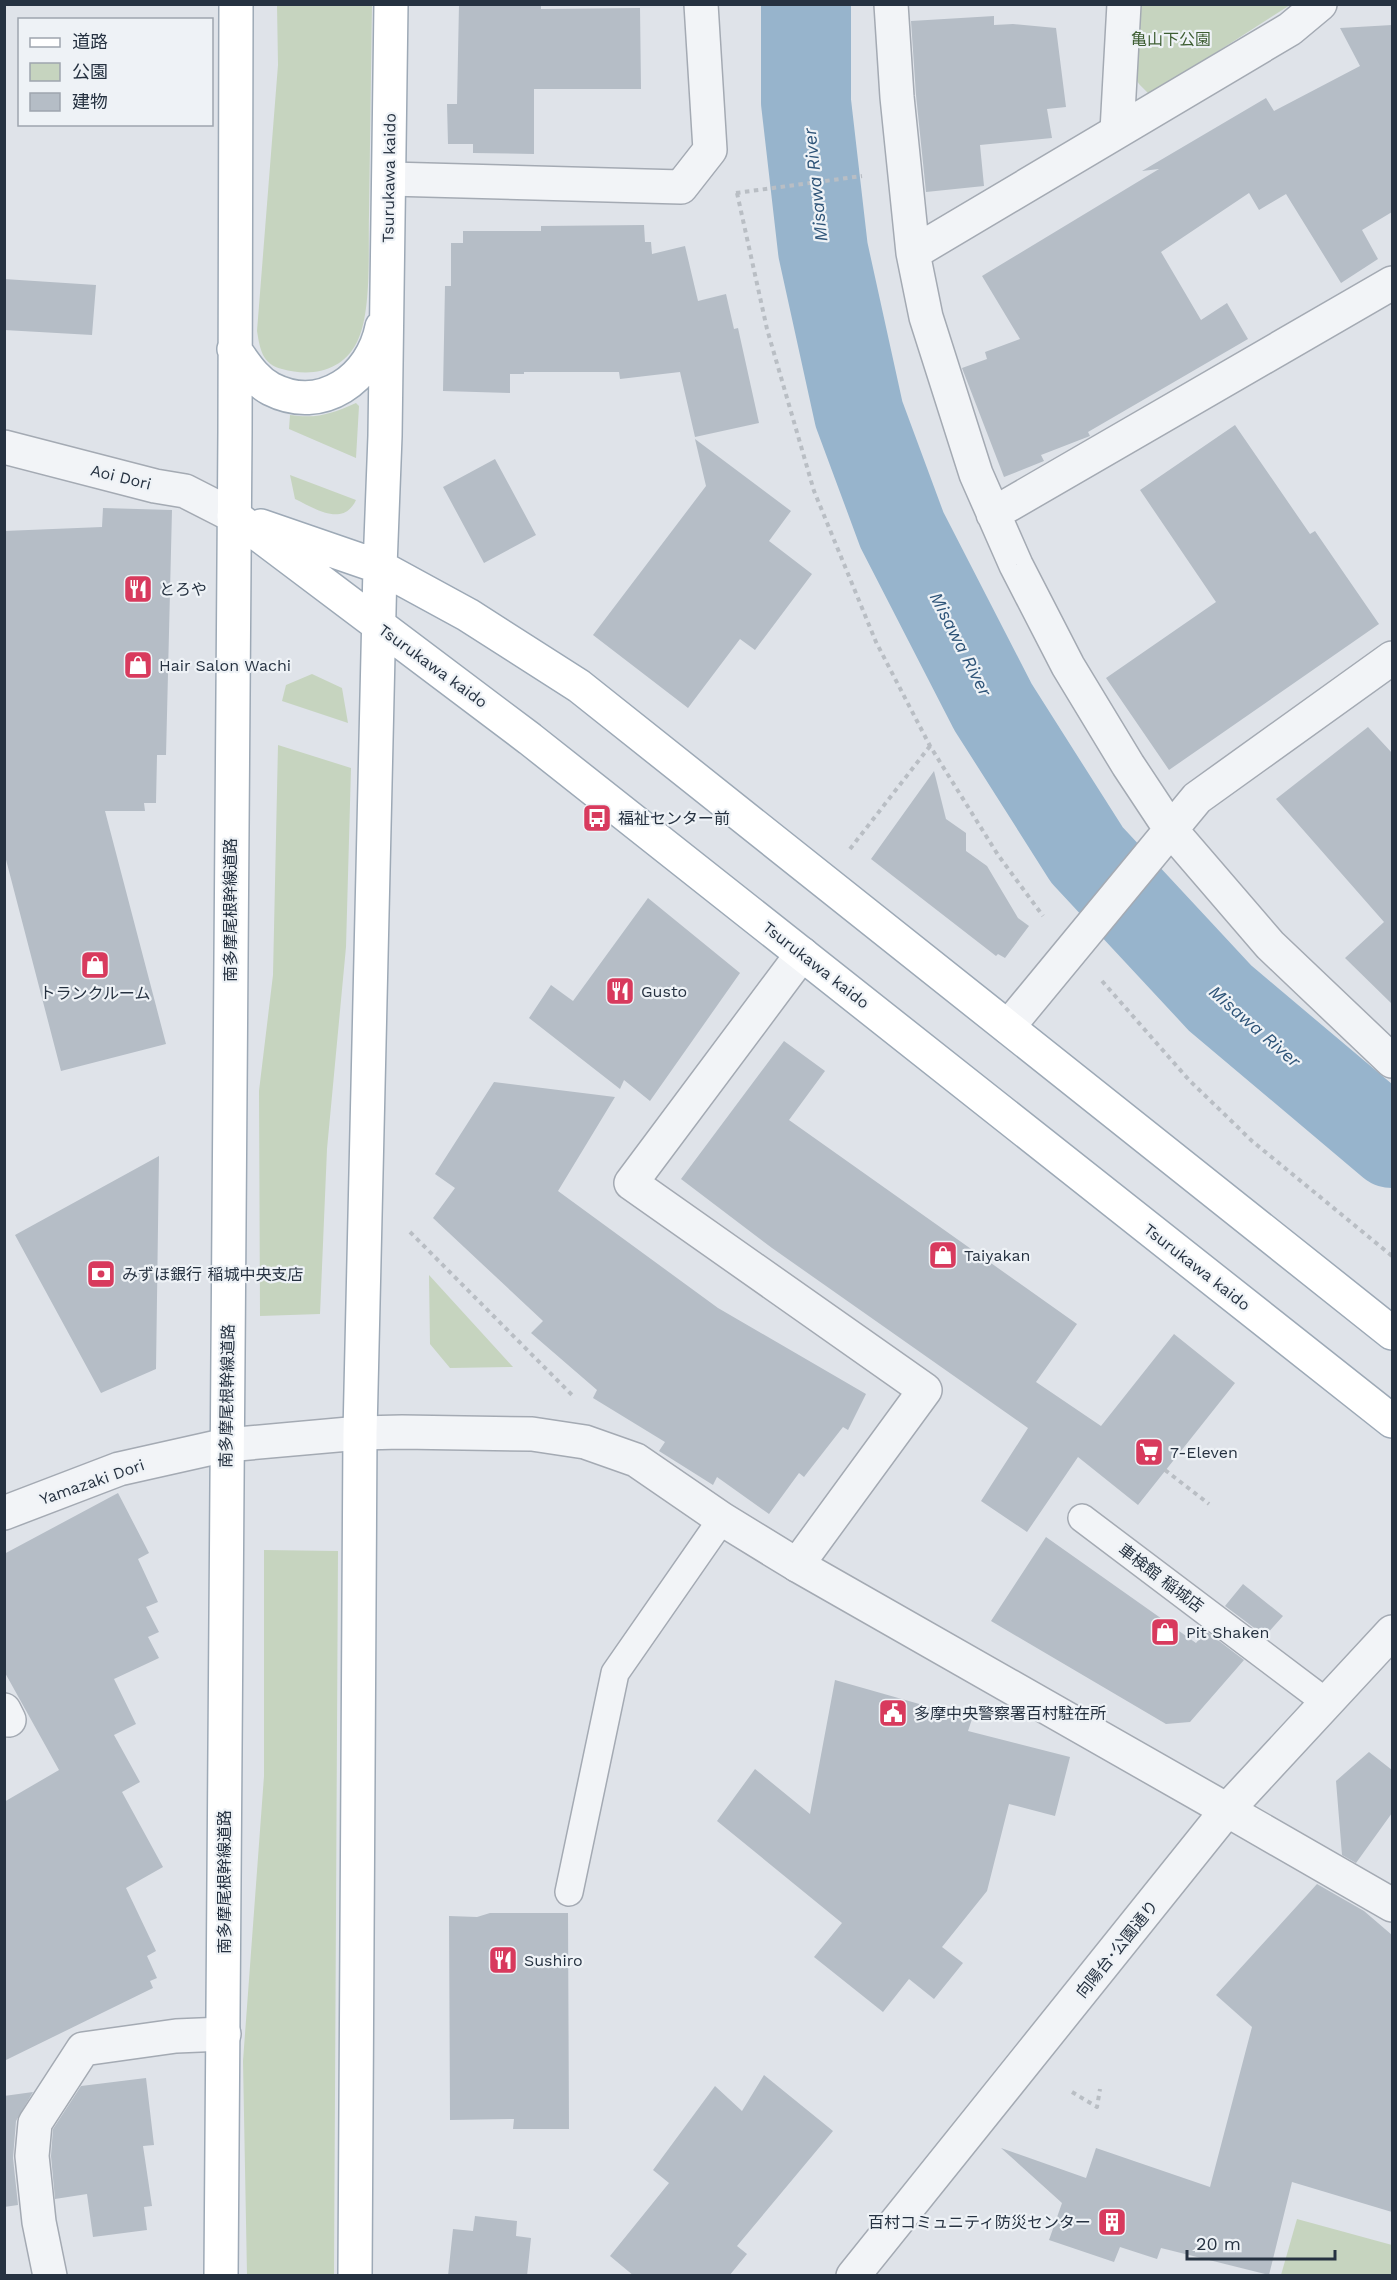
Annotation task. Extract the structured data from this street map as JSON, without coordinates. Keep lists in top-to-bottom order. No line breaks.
{"streets":{"main road":["Tsurukawa kaido","南多摩尾根幹線道路"],"street":["Aoi Dori","Yamazaki Dori","向陽台･公園通り"],"lane":["車検館 稲城店"]},"crossings":[["Tsurukawa kaido","Aoi Dori"],["Tsurukawa kaido","南多摩尾根幹線道路"],["Aoi Dori","南多摩尾根幹線道路"],["南多摩尾根幹線道路","Yamazaki Dori"],["Yamazaki Dori","向陽台･公園通り"],["車検館 稲城店","向陽台･公園通り"]],"water":["Misawa River"],"parks":["亀山下公園"],"places":{"restaurant":["とろや","Gusto","Sushiro"],"shop":["Hair Salon Wachi","トランクルーム","Taiyakan","Pit Shaken"],"bus stop":["福祉センター前"],"bank":["みずほ銀行 稲城中央支店"],"supermarket":["7-Eleven"],"public building":["多摩中央警察署百村駐在所"],"building":["百村コミュニティ防災センター"]},"legend":["道路","公園","建物"],"scale_bar":"20 m"}
